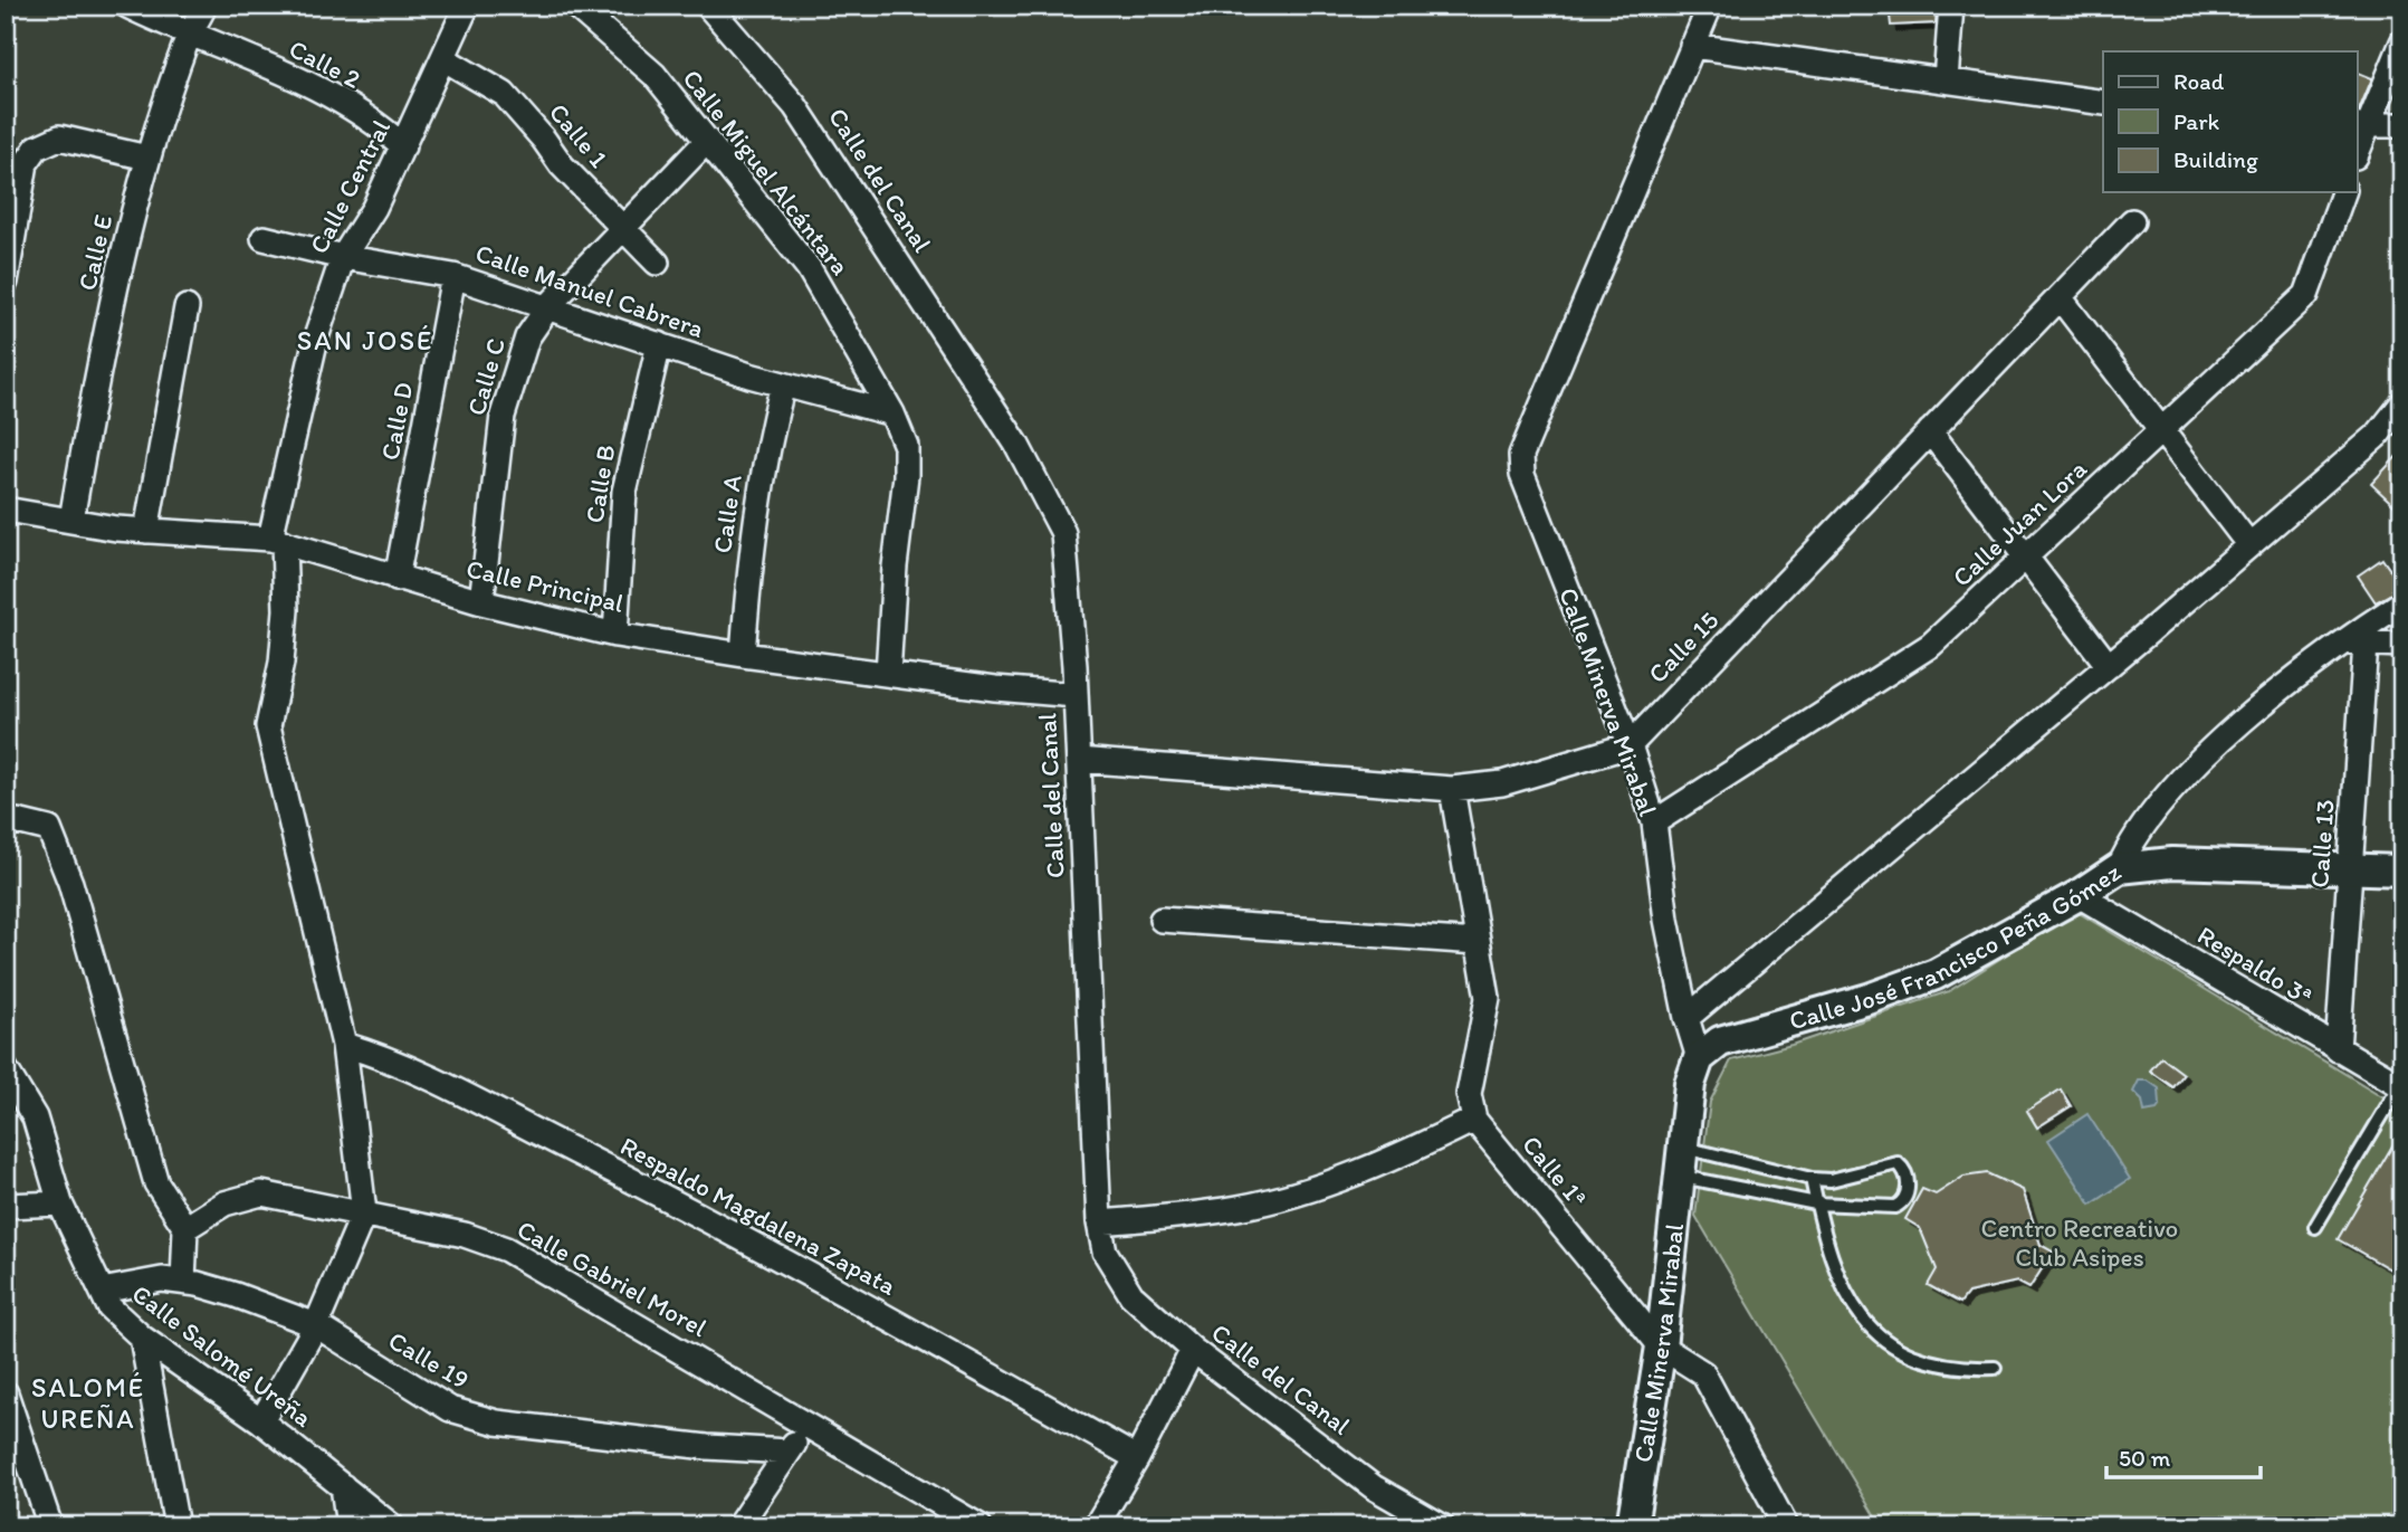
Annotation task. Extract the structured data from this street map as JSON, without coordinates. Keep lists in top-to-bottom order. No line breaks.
{"streets":{"street":["Calle 2","Calle 1","Calle Miguel Alcántara","Calle del Canal","Calle Central","Calle E","Calle Manuel Cabrera","Calle C","Calle D","Calle B","Calle A","Calle Juan Lora","Calle Principal","Calle 15","Calle Minerva Mirabal","Calle 13","Calle José Francisco Peña Gómez","Respaldo 3ª","Calle 1ª","Respaldo Magdalena Zapata","Calle Gabriel Morel","Calle Salomé Ureña","Calle 19"]},"crossings":[["Calle 2","Calle Central"],["Calle 2","Calle E"],["Calle 1","Calle Central"],["Calle 1","Calle C"],["Calle Miguel Alcántara","Calle Manuel Cabrera"],["Calle Miguel Alcántara","Calle C"],["Calle Miguel Alcántara","Calle Principal"],["Calle del Canal","Calle Principal"],["Calle del Canal","Calle 15"],["Calle Central","Calle Manuel Cabrera"],["Calle Central","Calle Principal"],["Calle Central","Respaldo Magdalena Zapata"],["Calle Central","Calle Gabriel Morel"],["Calle E","Calle Principal"],["Calle Manuel Cabrera","Calle C"],["Calle Manuel Cabrera","Calle D"],["Calle Manuel Cabrera","Calle B"],["Calle Manuel Cabrera","Calle A"],["Calle C","Calle Principal"],["Calle D","Calle Principal"],["Calle B","Calle Principal"],["Calle A","Calle Principal"],["Calle Juan Lora","Calle Minerva Mirabal"],["Calle 15","Calle Minerva Mirabal"],["Calle Minerva Mirabal","Calle José Francisco Peña Gómez"],["Calle Minerva Mirabal","Calle 1ª"],["Calle 13","Calle José Francisco Peña Gómez"],["Calle 13","Respaldo 3ª"],["Calle José Francisco Peña Gómez","Respaldo 3ª"],["Calle Salomé Ureña","Calle 19"]],"districts":["SAN JOSÉ","SALOMÉ UREÑA"],"parks":["Centro Recreativo Club Asipes"],"legend":["Road","Park","Building"],"scale_bar":"50 m"}
